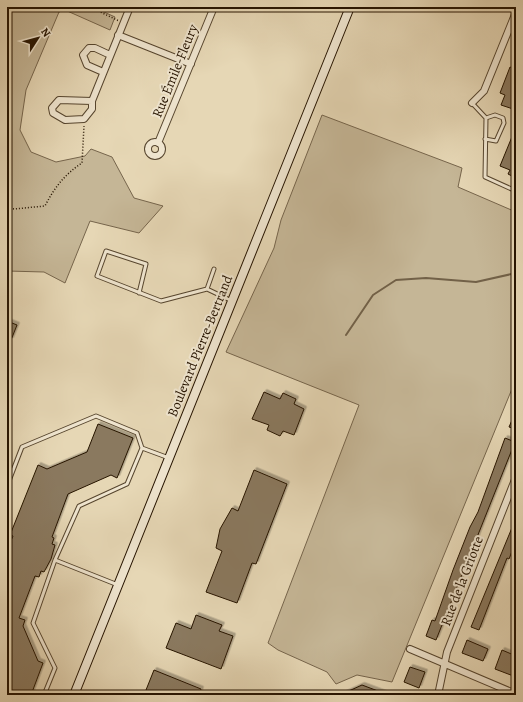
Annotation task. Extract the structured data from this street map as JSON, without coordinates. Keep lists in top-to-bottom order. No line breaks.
{"streets":{"main road":["Boulevard Pierre-Bertrand"],"street":["Rue Émile-Fleury","Rue de la Griotte"]},"north":"top right"}
